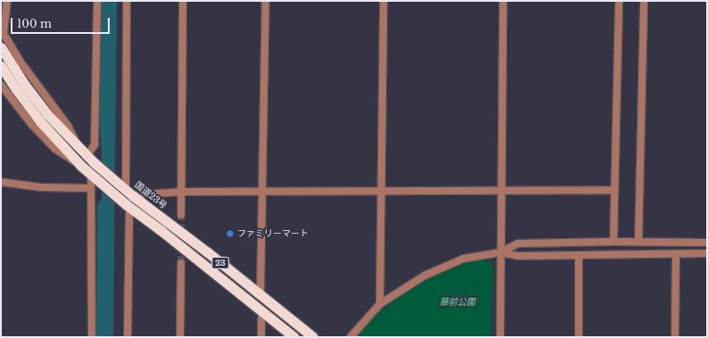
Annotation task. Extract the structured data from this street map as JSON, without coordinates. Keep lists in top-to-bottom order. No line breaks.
{"streets":{"highway":["国道23号","23"]},"parks":["藤前公園"],"places":["ファミリーマート"],"scale_bar":"100 m"}
